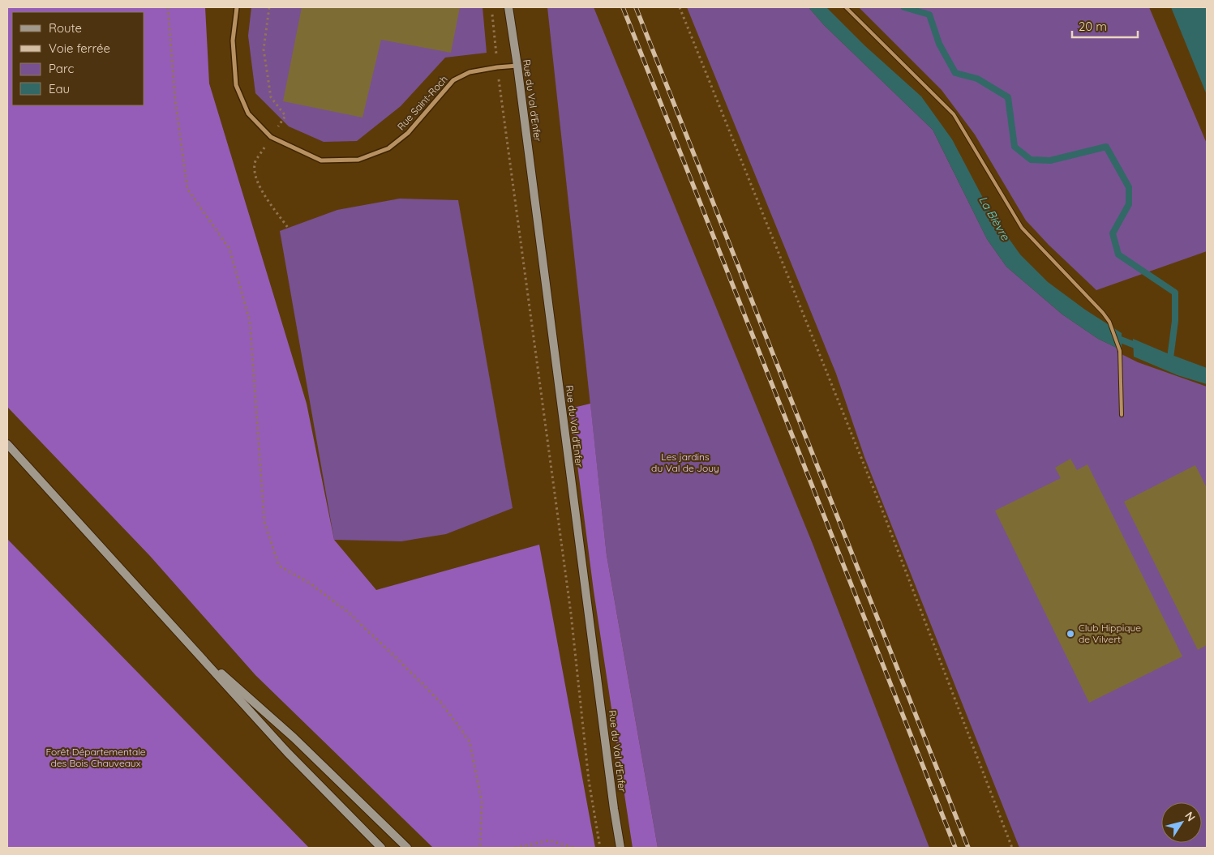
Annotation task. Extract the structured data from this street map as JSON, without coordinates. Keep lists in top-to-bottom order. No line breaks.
{"streets":{"main road":["Rue du Val d'Enfer"],"street":["Rue Saint-Roch"]},"crossings":[["Rue du Val d'Enfer","Rue Saint-Roch"]],"water":["La Bièvre"],"parks":["Les jardins du Val de Jouy","Forêt Départementale des Bois Chauveaux"],"places":["Club Hippique de Vilvert"],"legend":["Route","Voie ferrée","Parc","Eau"],"scale_bar":"20 m","north":"top right"}
